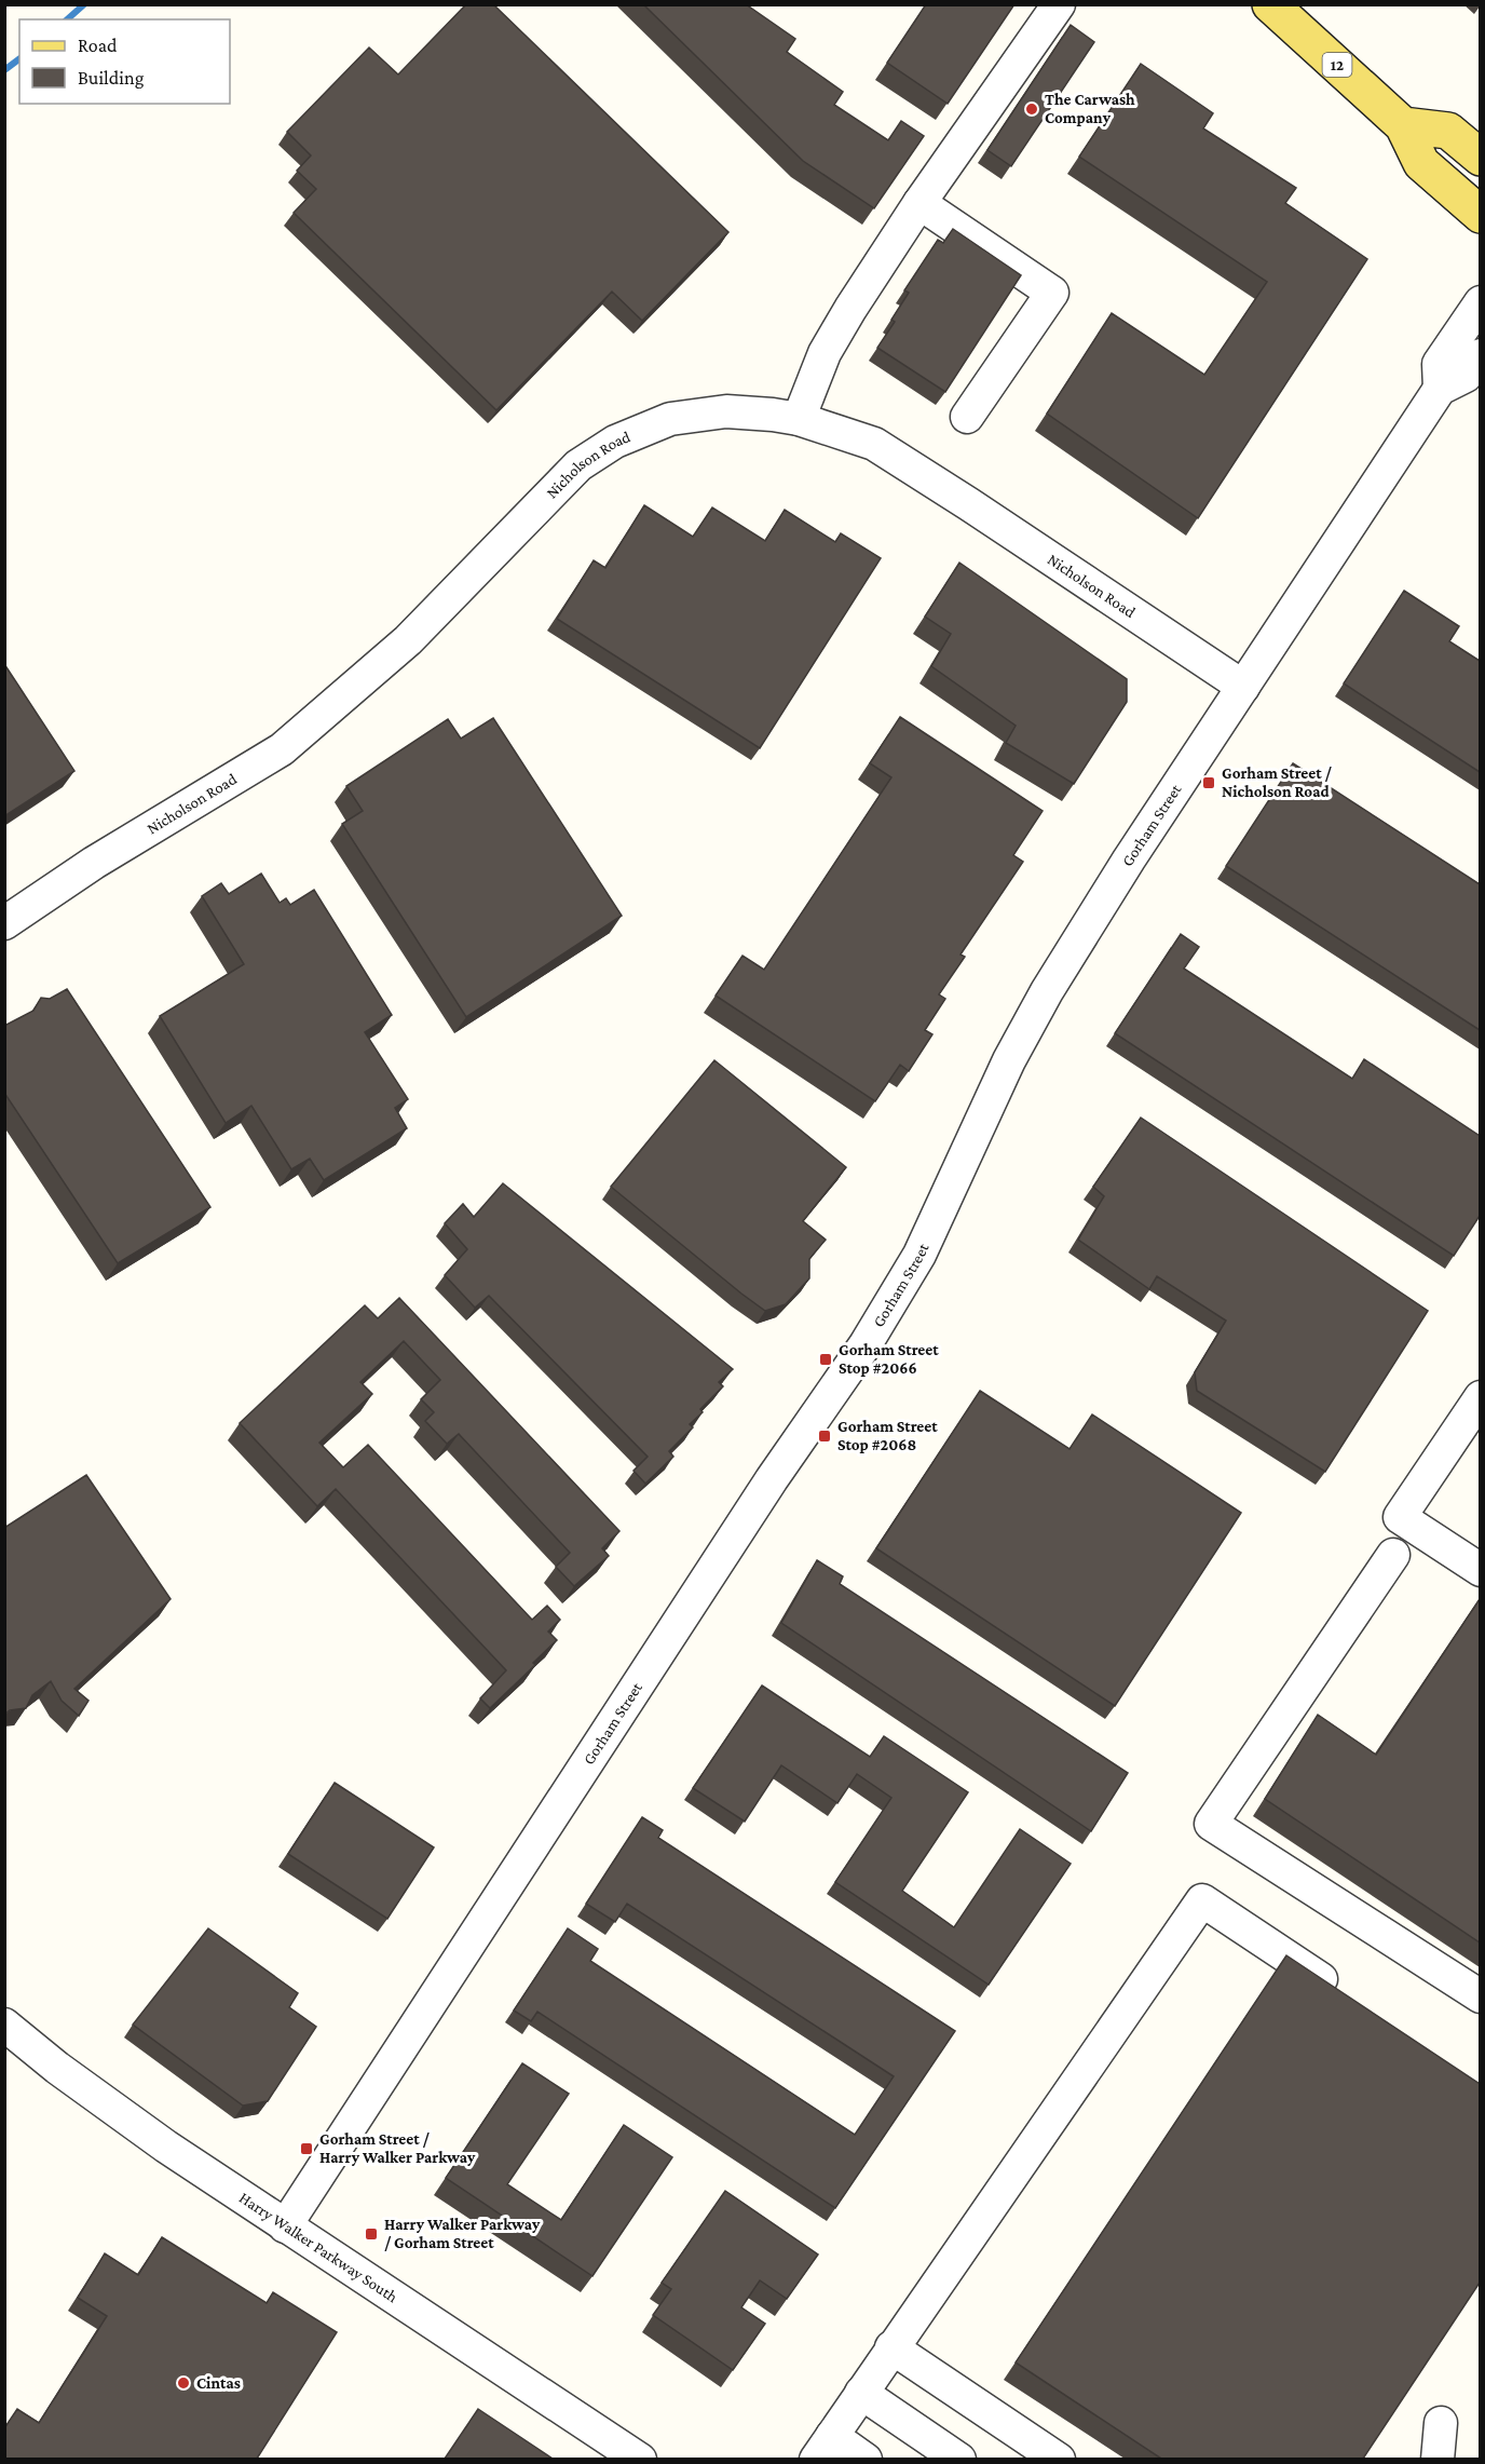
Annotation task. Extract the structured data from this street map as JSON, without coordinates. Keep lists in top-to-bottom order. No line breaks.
{"streets":{"main road":["12"],"street":["Nicholson Road","Gorham Street","Harry Walker Parkway South"]},"crossings":[["Nicholson Road","Gorham Street"],["Gorham Street","Harry Walker Parkway South"]],"places":{"other":["The Carwash Company","Cintas"],"transit":["Gorham Street / Nicholson Road","Gorham Street Stop #2066","Gorham Street Stop #2068","Gorham Street / Harry Walker Parkway","Harry Walker Parkway / Gorham Street"]},"legend":["Road","Building"]}
